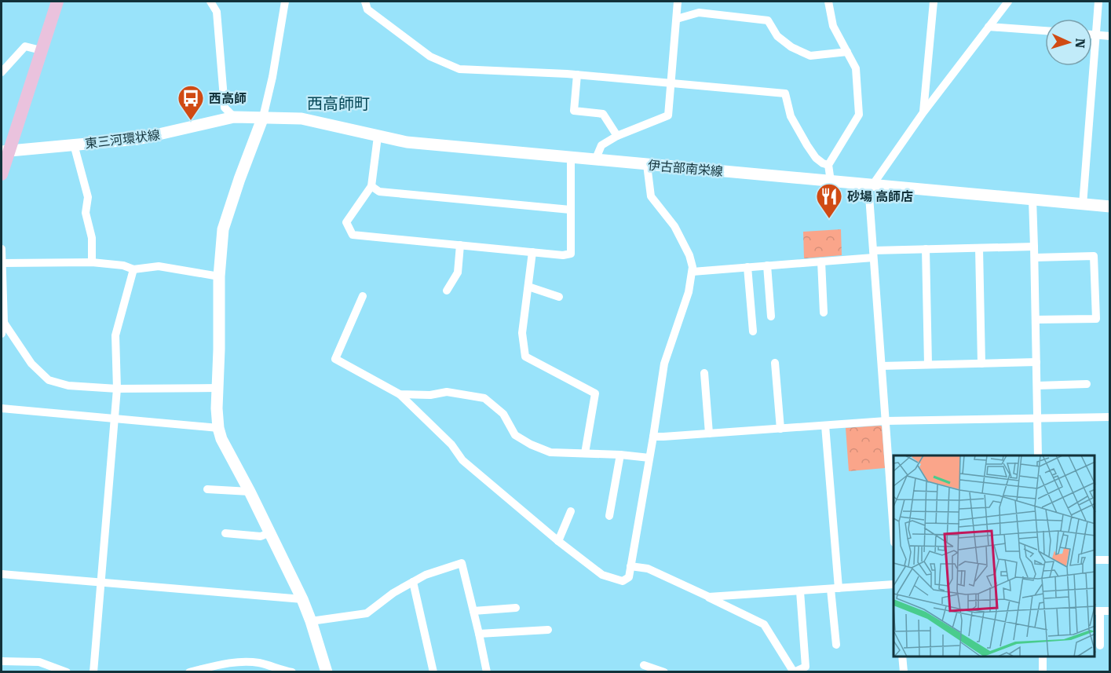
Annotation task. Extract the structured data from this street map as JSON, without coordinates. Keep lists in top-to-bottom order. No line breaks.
{"streets":{"main road":["東三河環状線","伊古部南栄線"]},"crossings":[["東三河環状線","伊古部南栄線"]],"districts":["西高師町"],"places":{"bus stop":["西高師"],"restaurant":["砂場 高師店"]},"north":"right"}
